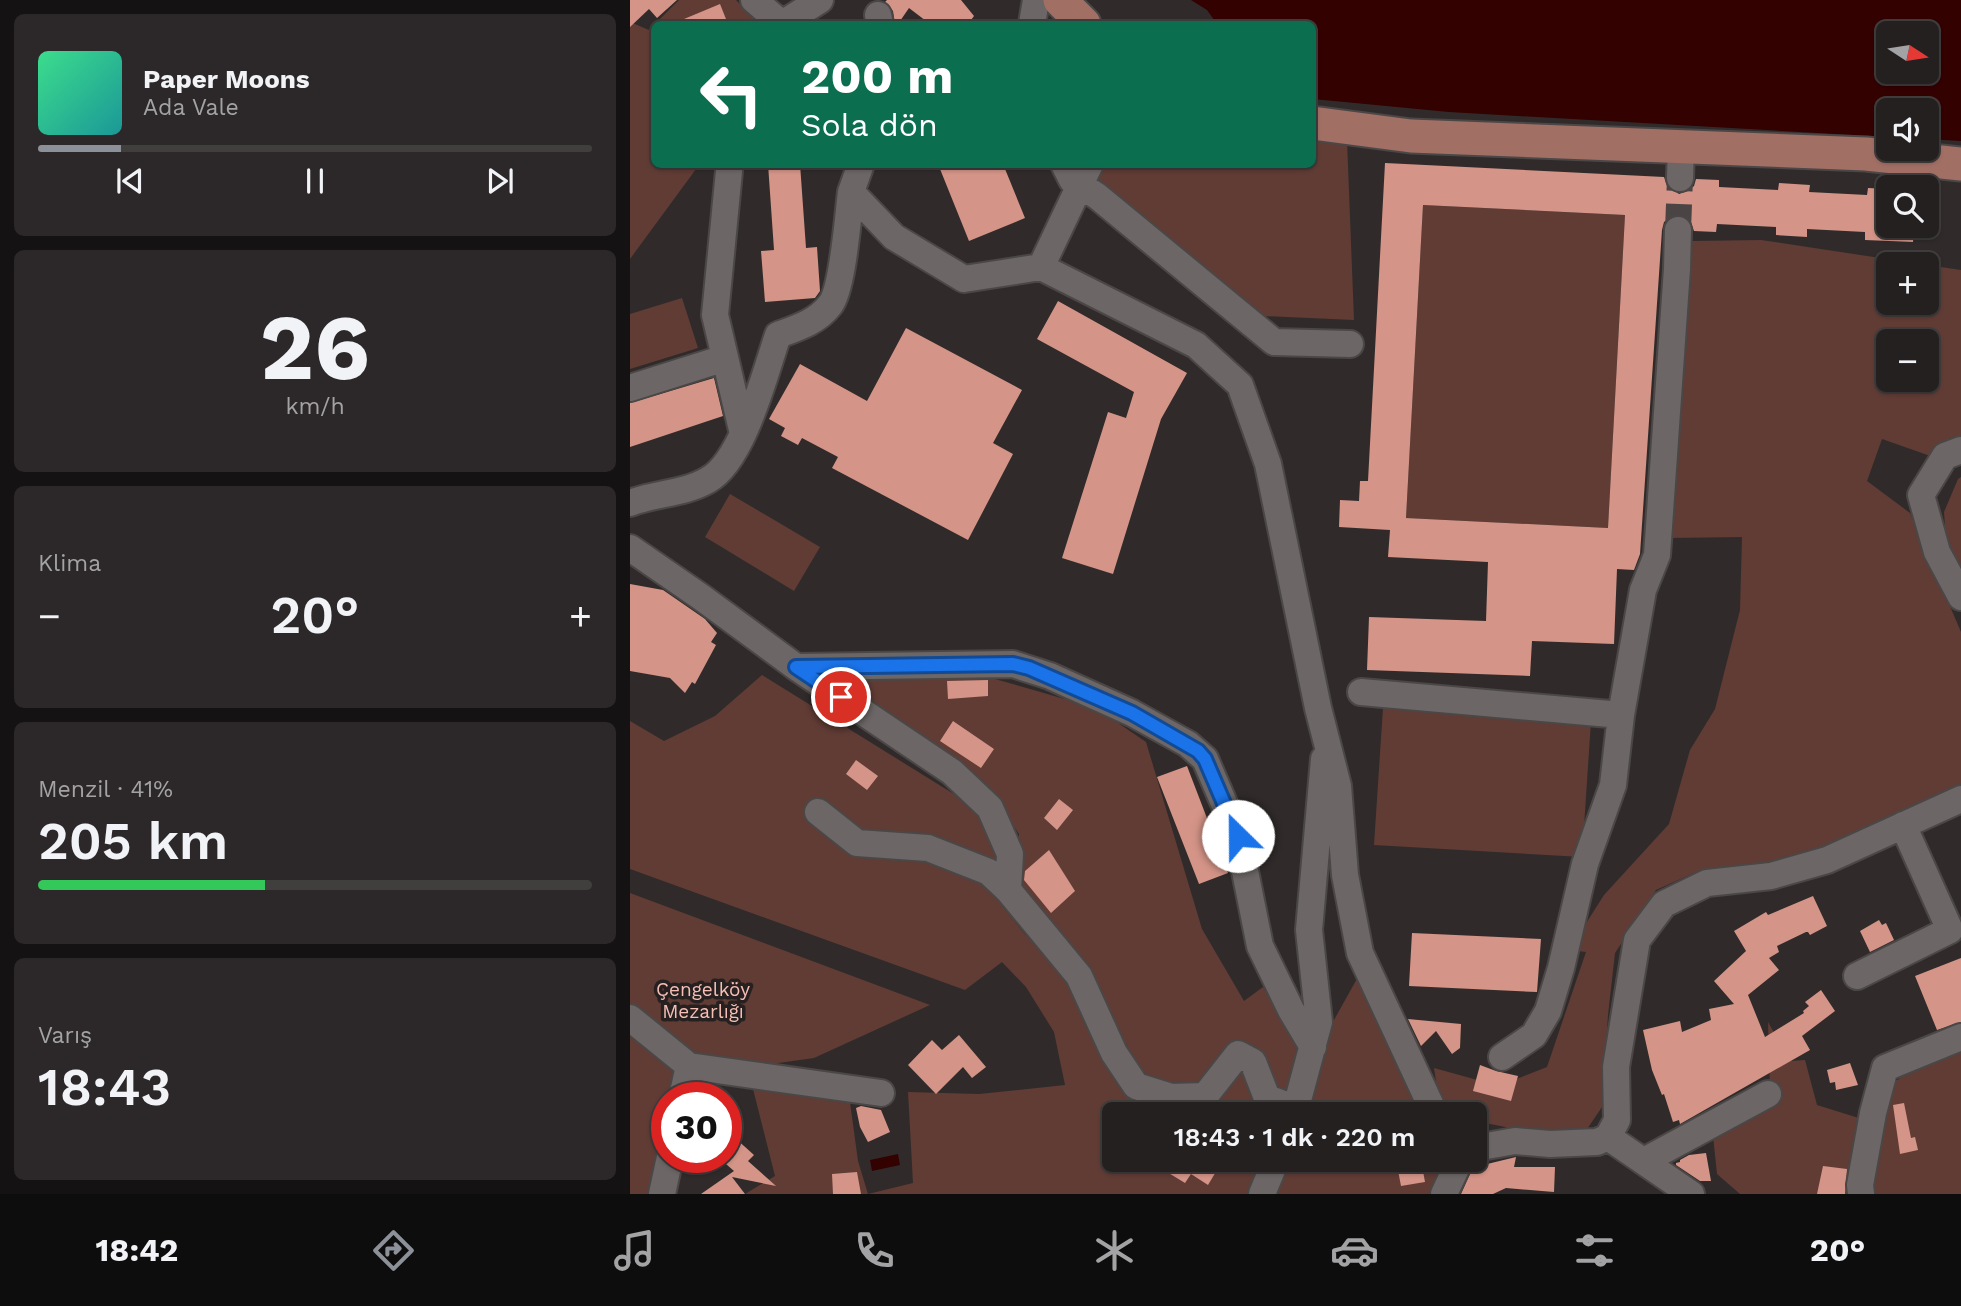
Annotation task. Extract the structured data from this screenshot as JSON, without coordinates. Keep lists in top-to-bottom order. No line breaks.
{"parks":["Çengelköy Mezarlığı"],"north":"right","page":{"map_buttons":["+","−"],"turn":["200 m","Sola dön"],"song":["Paper Moons","Ada Vale"],"tile":[["26","km/h"],"Klima",["Menzil · 41%","205 km"],["Varış","18:43"]],"heat":["−","20°","+"],"limit":"30","trip":"18:43 · 1 dk · 220 m","tabs":["18:42","20°"]}}
